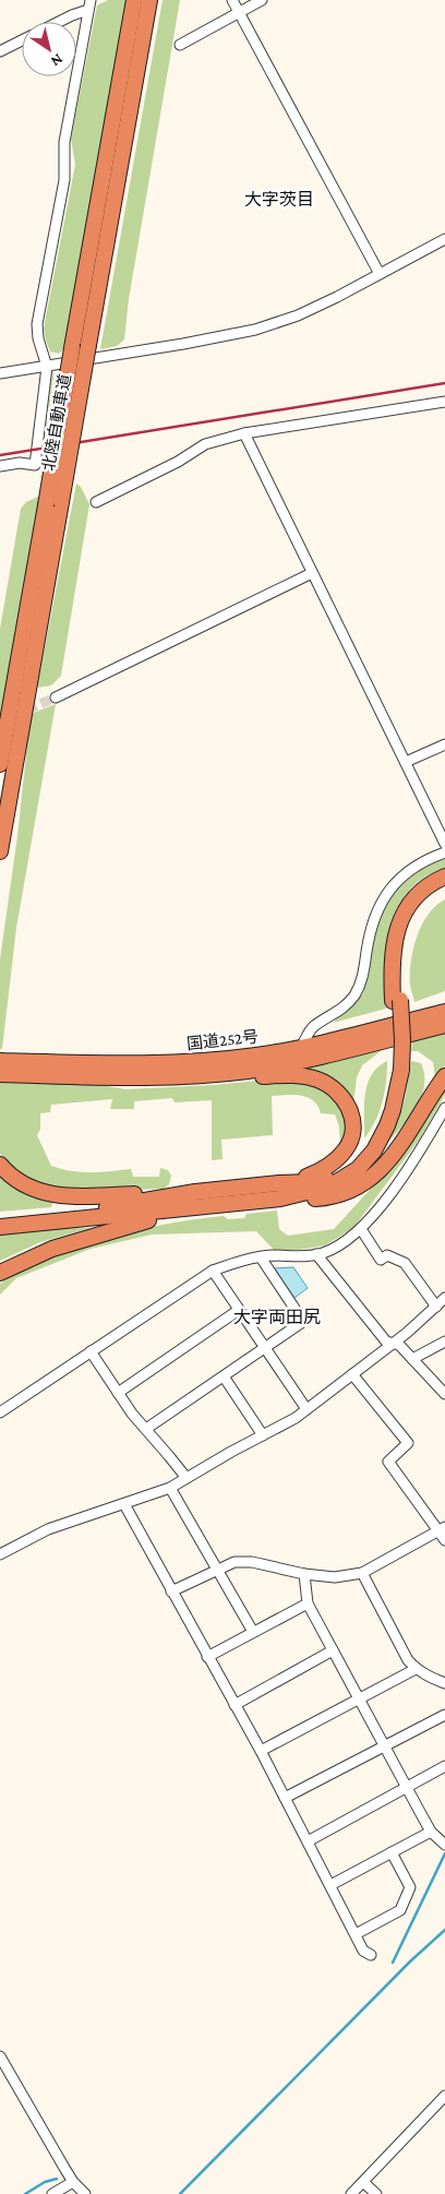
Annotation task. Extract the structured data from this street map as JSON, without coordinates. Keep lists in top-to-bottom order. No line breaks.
{"streets":{"highway":["北陸自動車道","国道252号"]},"districts":["大字茨目","大字両田尻"],"north":"bottom right"}
